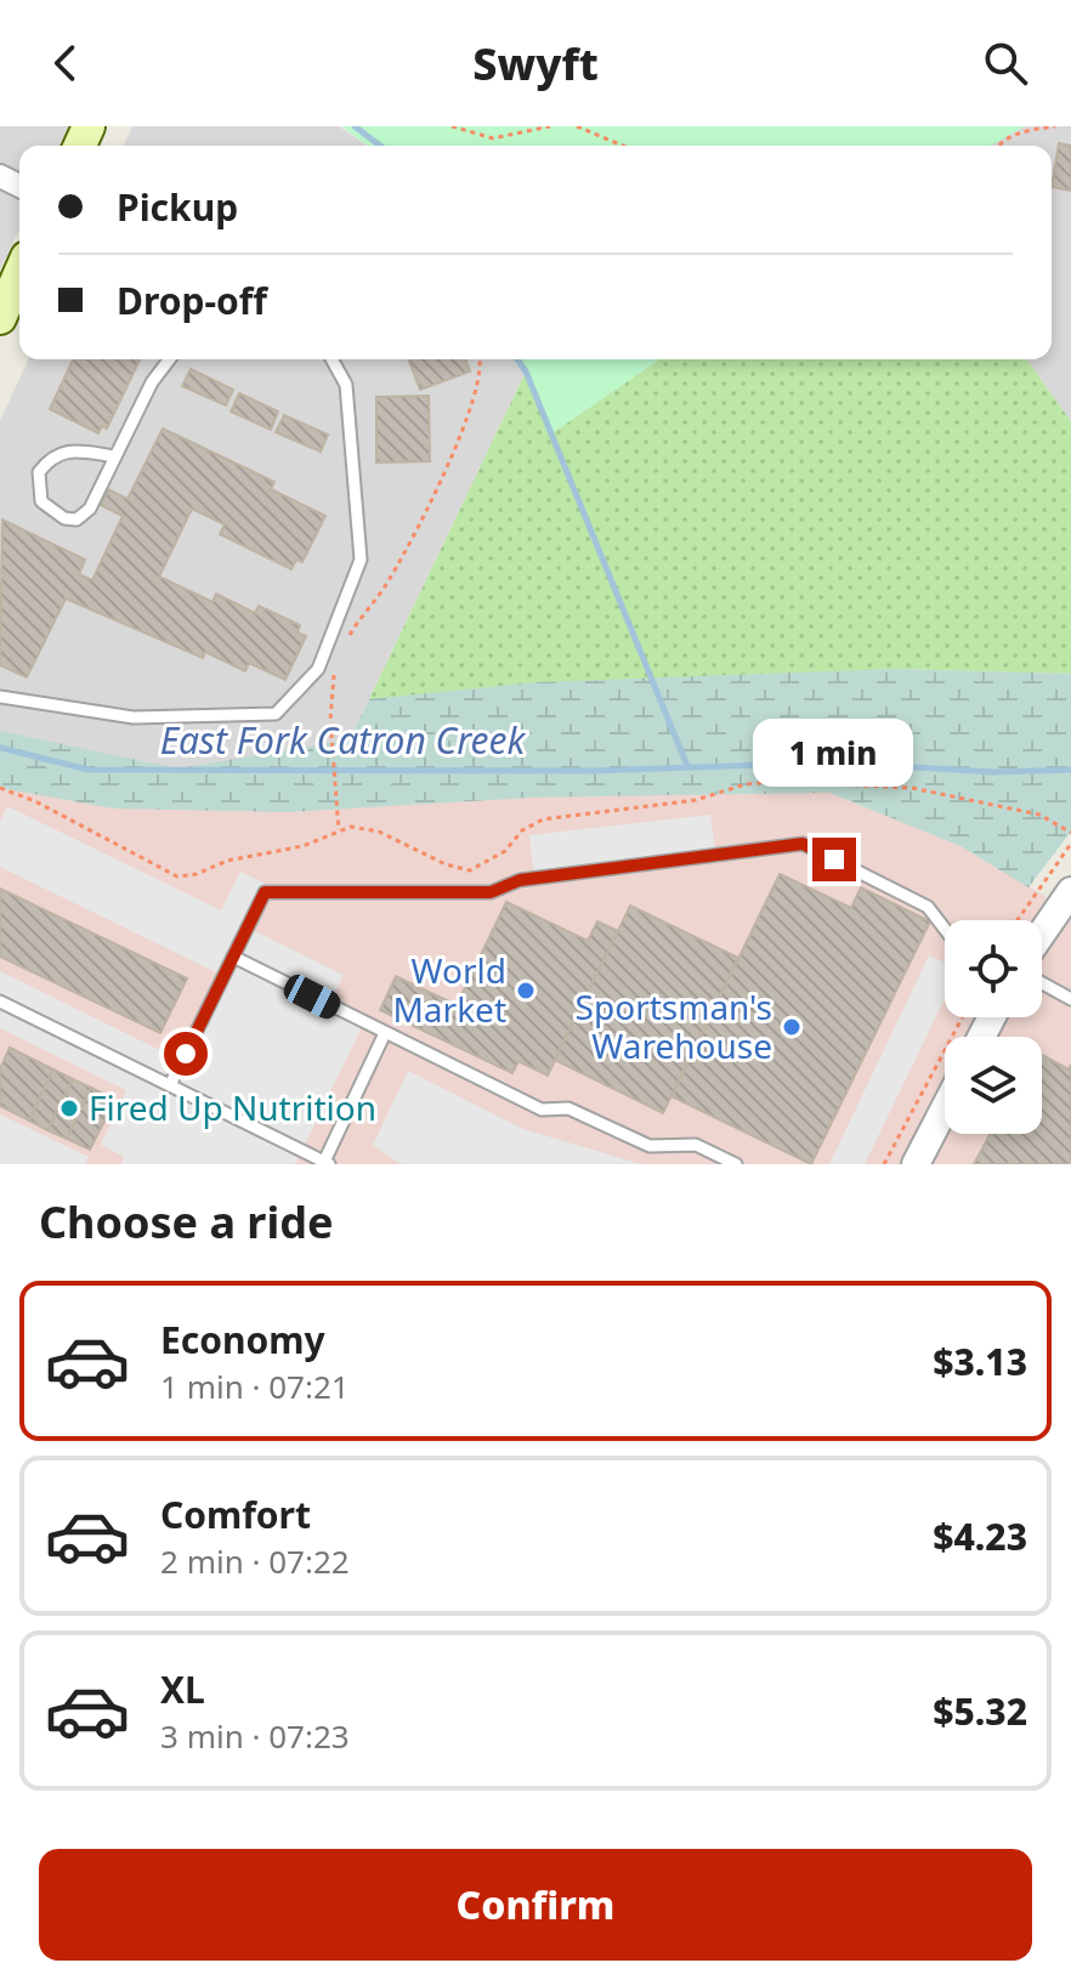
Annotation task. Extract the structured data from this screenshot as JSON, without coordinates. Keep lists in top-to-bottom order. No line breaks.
{"water":["East Fork Catron Creek"],"places":["World Market","Sportsman's Warehouse","Fired Up Nutrition"],"page":{"header":"Swyft","banner":["Pickup","Drop-off"],"bubble":"1 min","heading":"Choose a ride","list":[{"name":"Economy","note":"1 min · 07:21","value":"$3.13"},{"name":"Comfort","note":"2 min · 07:22","value":"$4.23"},{"name":"XL","note":"3 min · 07:23","value":"$5.32"}],"buttons":"Confirm"}}
